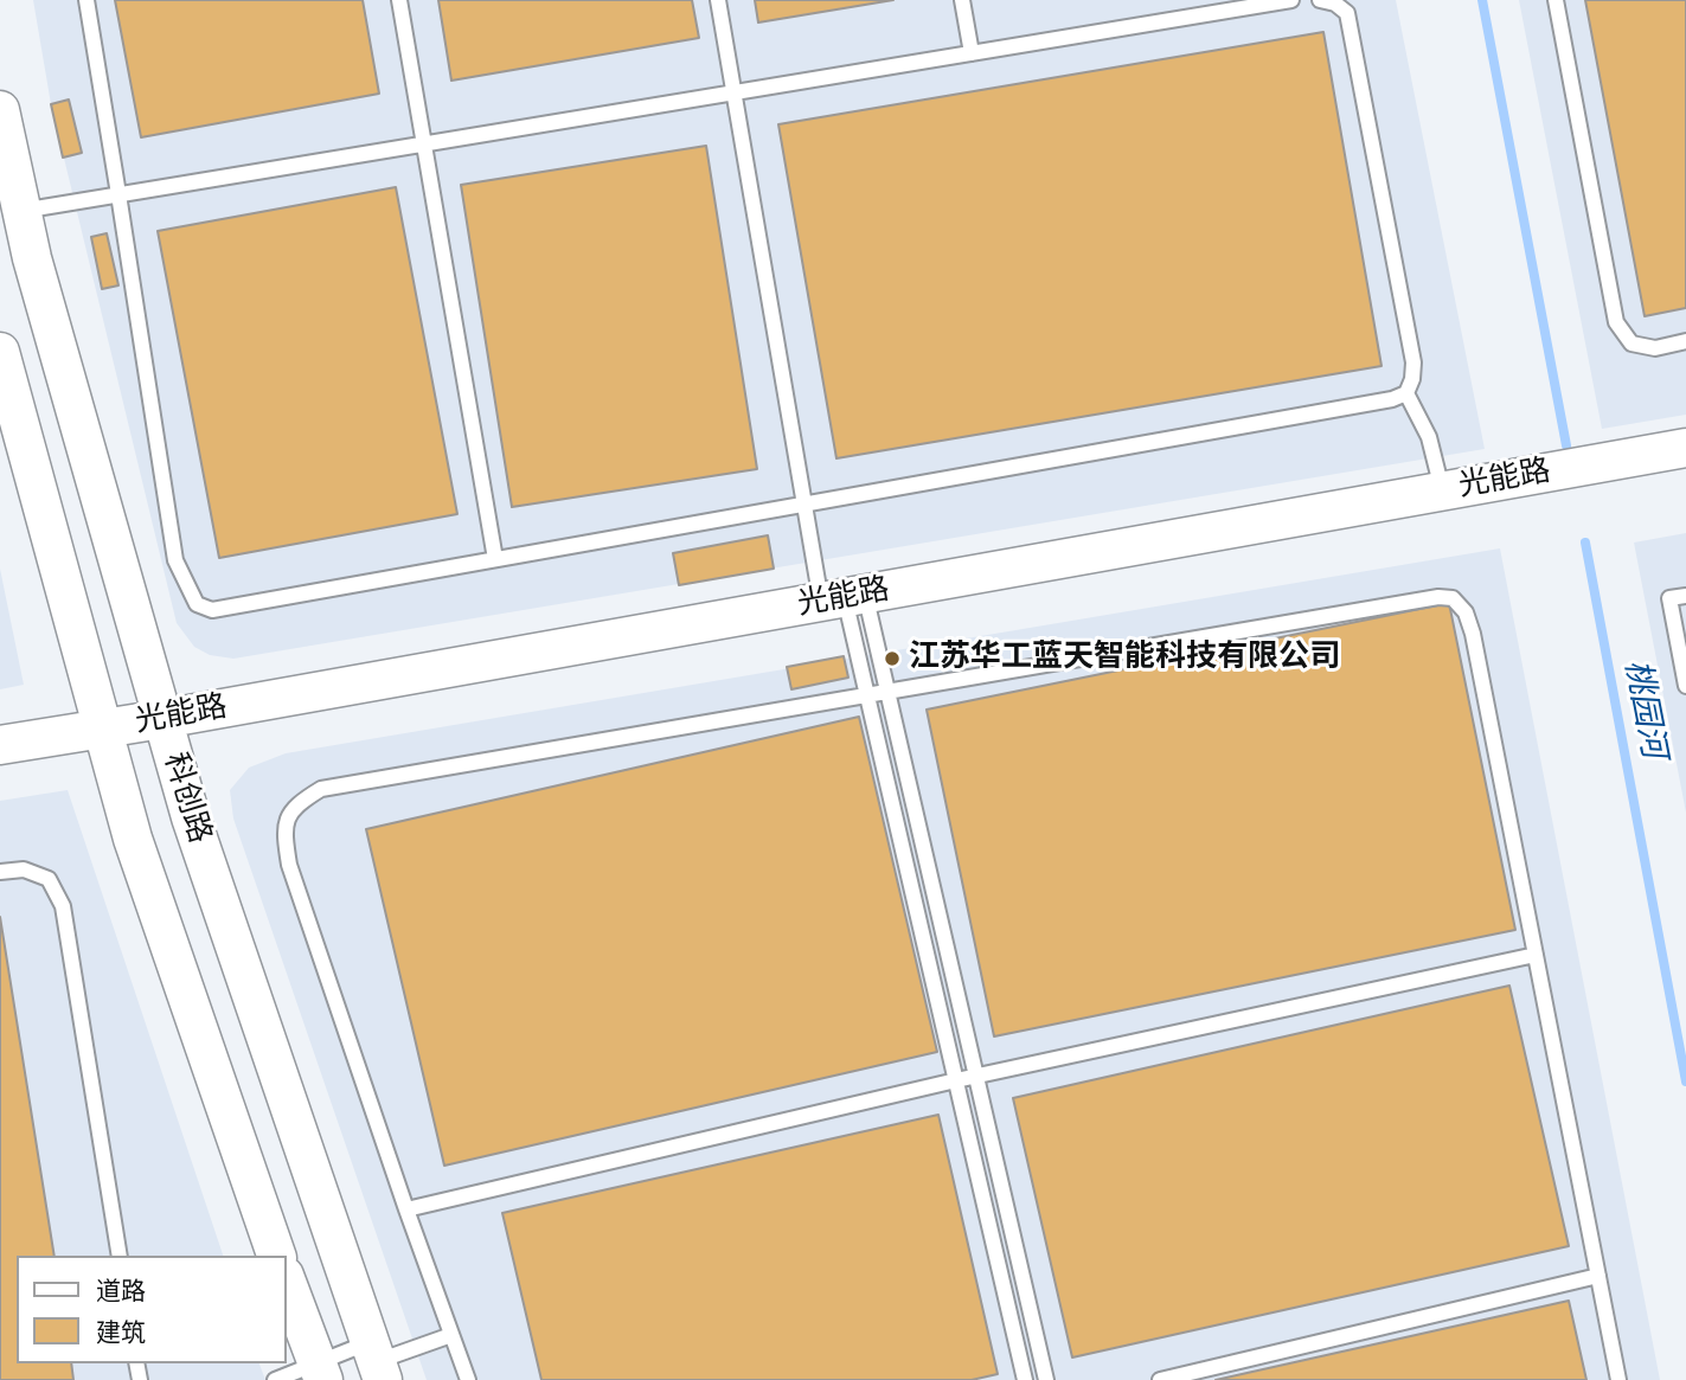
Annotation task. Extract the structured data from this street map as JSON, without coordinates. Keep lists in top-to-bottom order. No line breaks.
{"streets":{"street":["光能路","科创路"]},"crossings":[["光能路","科创路"]],"water":["桃园河"],"places":["江苏华工蓝天智能科技有限公司"],"legend":["道路","建筑"]}
